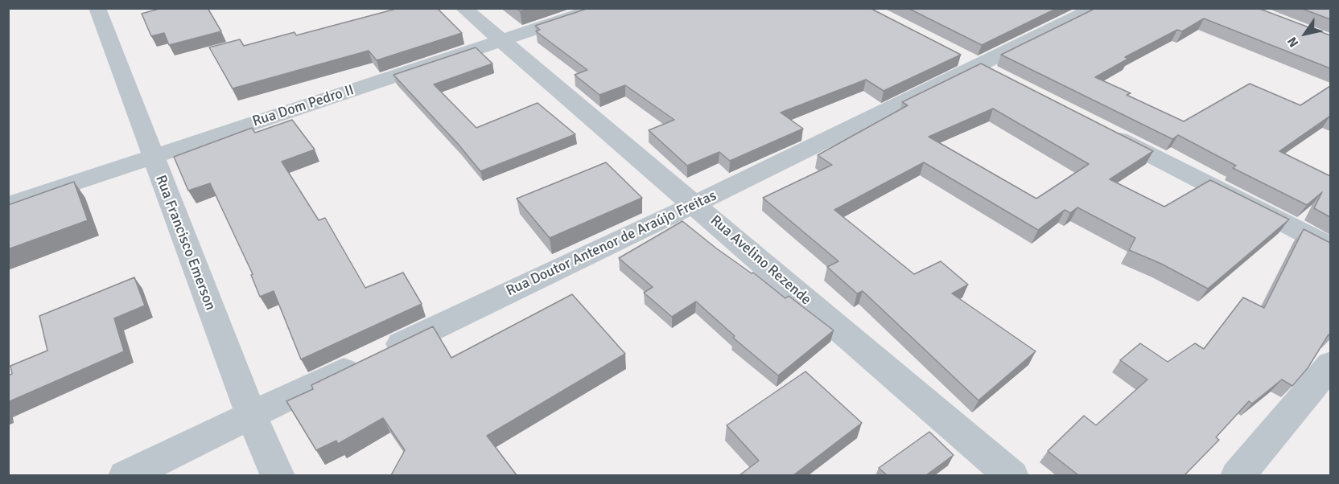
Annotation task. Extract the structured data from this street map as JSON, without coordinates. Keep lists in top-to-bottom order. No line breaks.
{"streets":{"street":["Rua Dom Pedro II","Rua Francisco Emerson","Rua Doutor Antenor de Araújo Freitas","Rua Avelino Rezende"]},"crossings":[["Rua Dom Pedro II","Rua Francisco Emerson"],["Rua Dom Pedro II","Rua Avelino Rezende"],["Rua Francisco Emerson","Rua Doutor Antenor de Araújo Freitas"],["Rua Doutor Antenor de Araújo Freitas","Rua Avelino Rezende"]],"north":"bottom left"}
